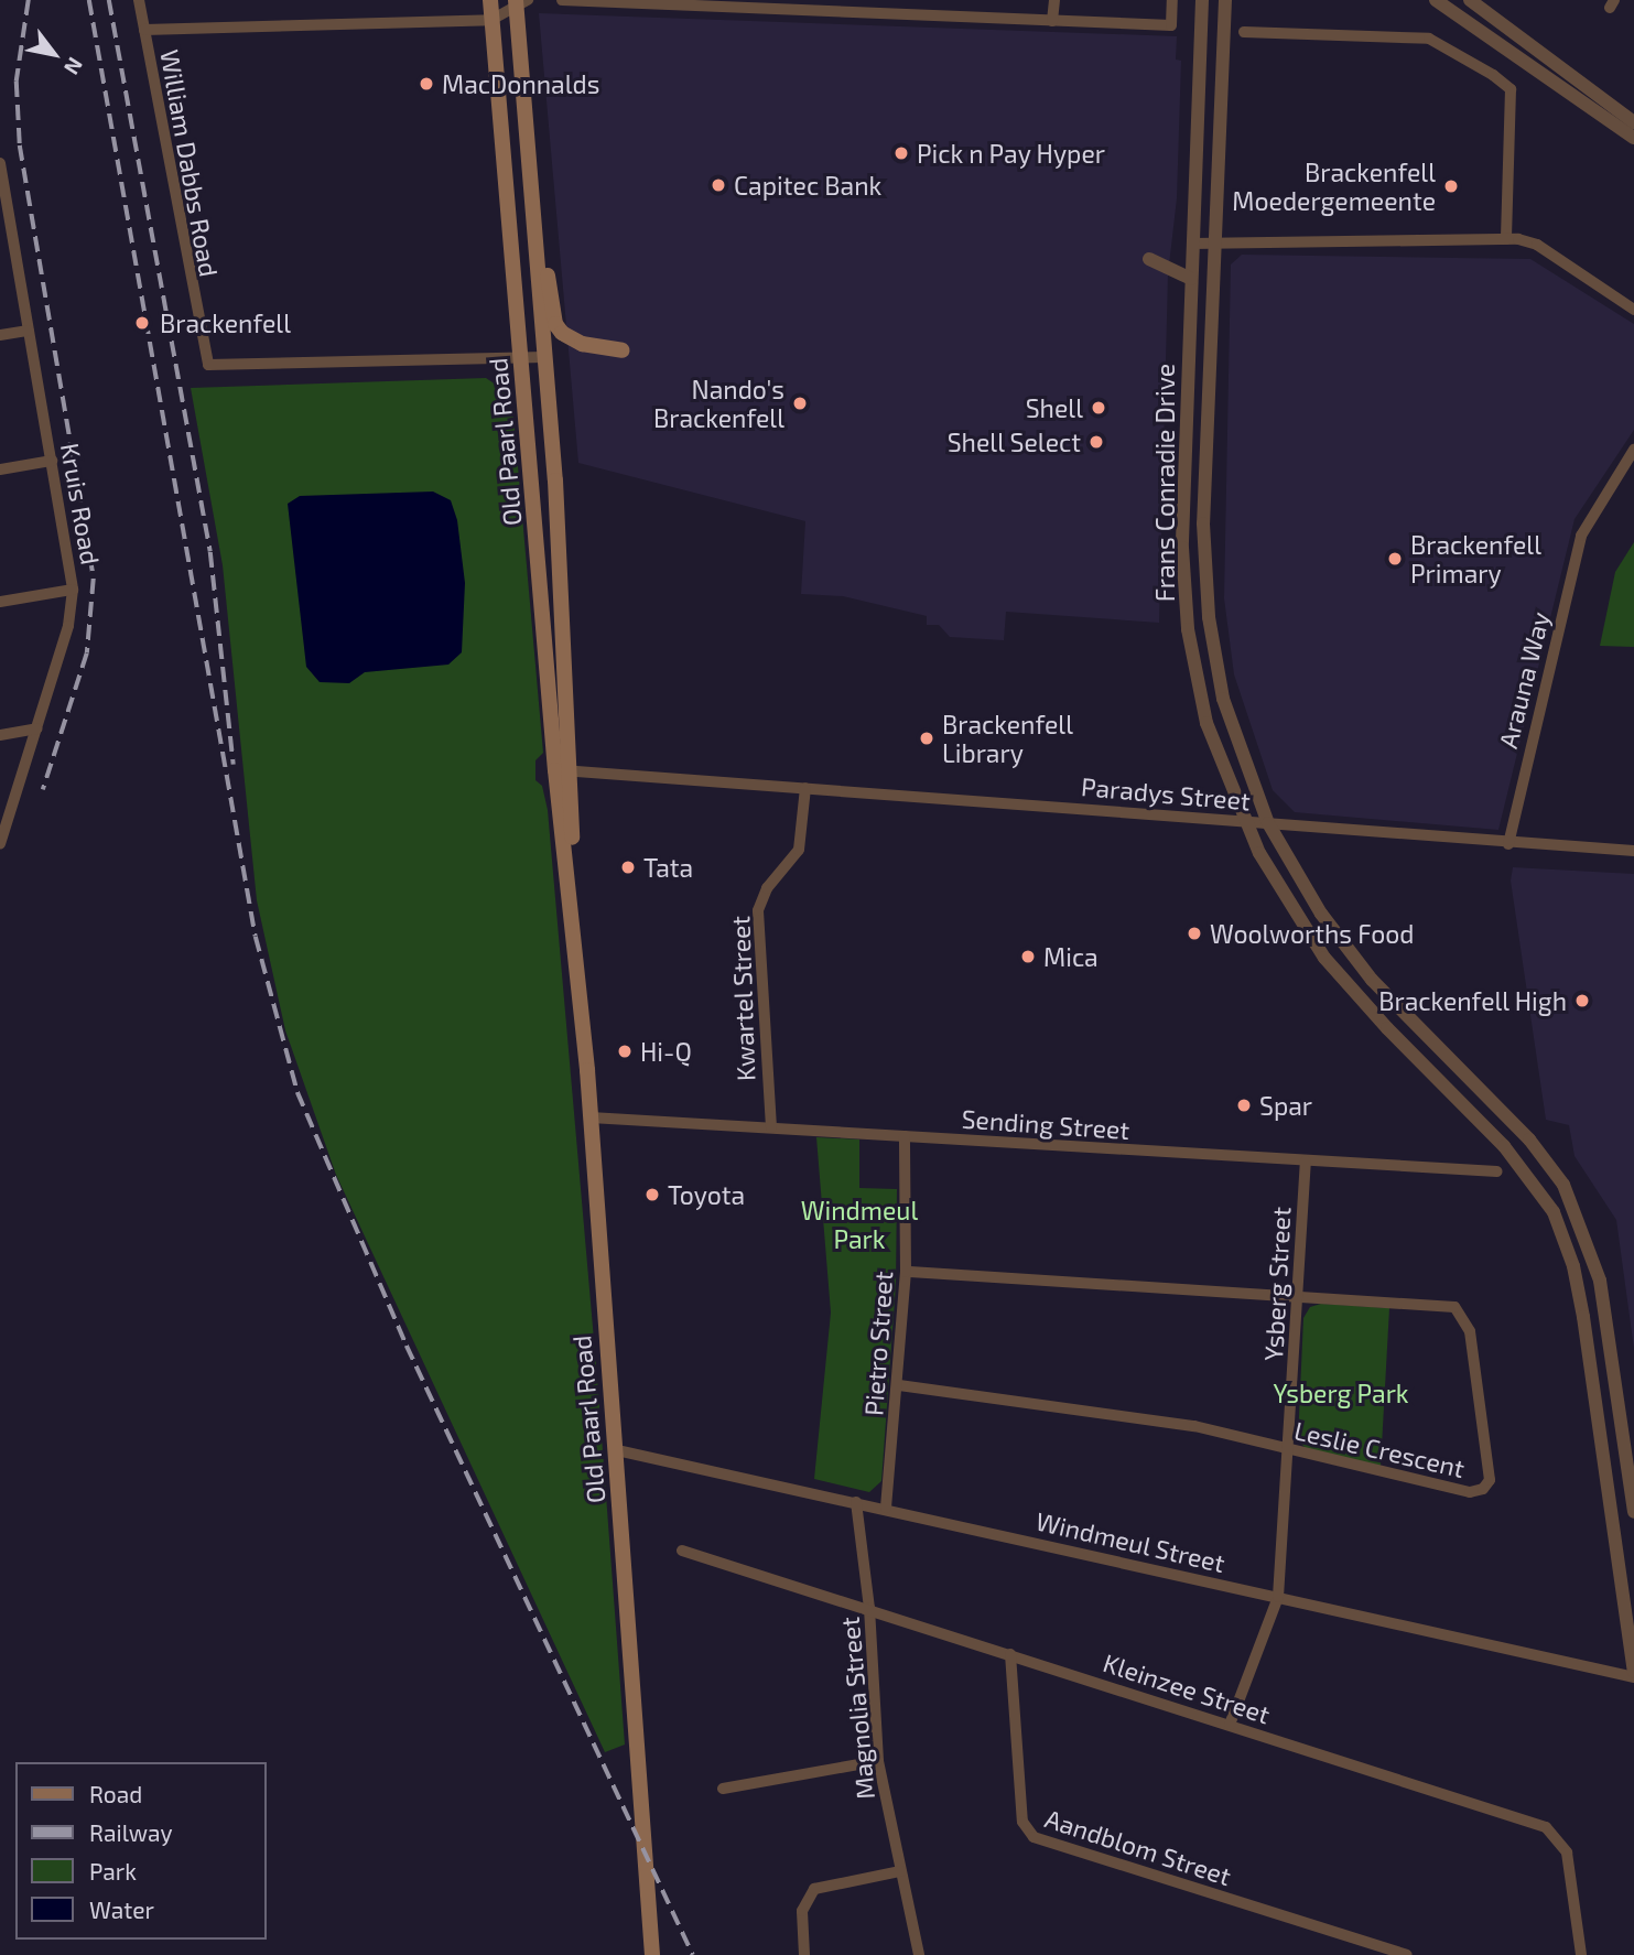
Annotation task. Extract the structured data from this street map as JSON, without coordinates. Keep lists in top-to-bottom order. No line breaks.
{"streets":{"main road":["Old Paarl Road"],"street":["William Dabbs Road","Frans Conradie Drive","Kruis Road","Arauna Way","Paradys Street","Kwartel Street","Sending Street","Ysberg Street","Pietro Street","Leslie Crescent","Windmeul Street","Kleinzee Street","Magnolia Street","Aandblom Street"]},"crossings":[["William Dabbs Road","Old Paarl Road"],["Old Paarl Road","Paradys Street"],["Old Paarl Road","Sending Street"],["Old Paarl Road","Windmeul Street"],["Frans Conradie Drive","Paradys Street"],["Frans Conradie Drive","Windmeul Street"],["Arauna Way","Paradys Street"],["Paradys Street","Kwartel Street"],["Kwartel Street","Sending Street"],["Sending Street","Ysberg Street"],["Sending Street","Pietro Street"],["Ysberg Street","Leslie Crescent"],["Ysberg Street","Windmeul Street"],["Ysberg Street","Kleinzee Street"],["Pietro Street","Leslie Crescent"],["Pietro Street","Windmeul Street"],["Windmeul Street","Magnolia Street"],["Kleinzee Street","Magnolia Street"],["Kleinzee Street","Aandblom Street"]],"parks":["Windmeul Park","Ysberg Park"],"places":["MacDonnalds","Pick n Pay Hyper","Capitec Bank","Brackenfell Moedergemeente","Brackenfell","Nando's Brackenfell","Shell","Shell Select","Brackenfell Primary","Brackenfell Library","Tata","Woolworths Food","Mica","Brackenfell High","Hi-Q","Spar","Toyota"],"legend":["Road","Railway","Park","Water"],"north":"bottom right"}
